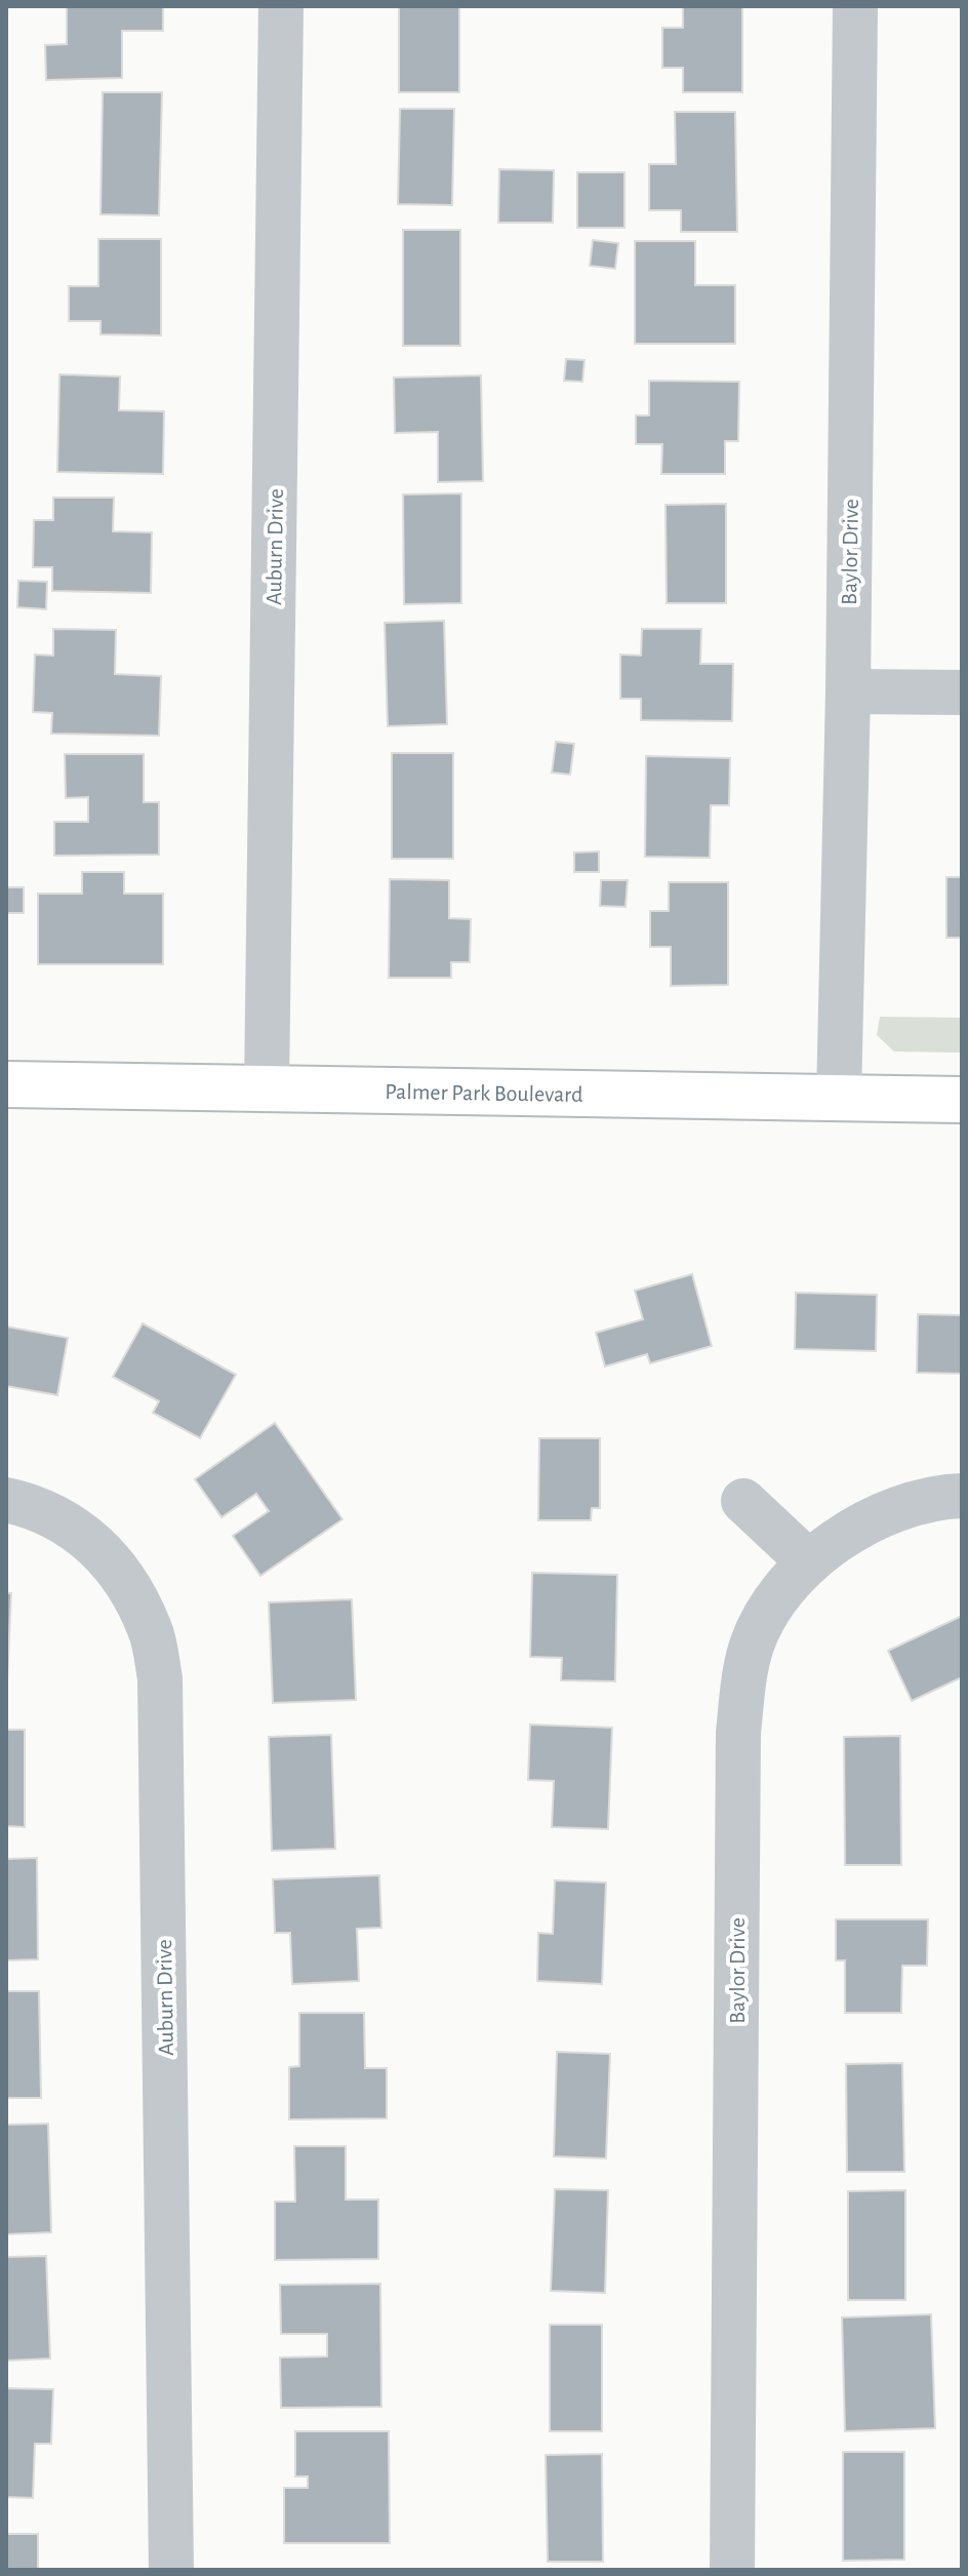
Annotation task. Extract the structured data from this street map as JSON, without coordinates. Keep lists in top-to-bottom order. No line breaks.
{"streets":{"main road":["Palmer Park Boulevard"],"street":["Auburn Drive","Baylor Drive"]},"crossings":[["Auburn Drive","Palmer Park Boulevard"],["Baylor Drive","Palmer Park Boulevard"]]}
